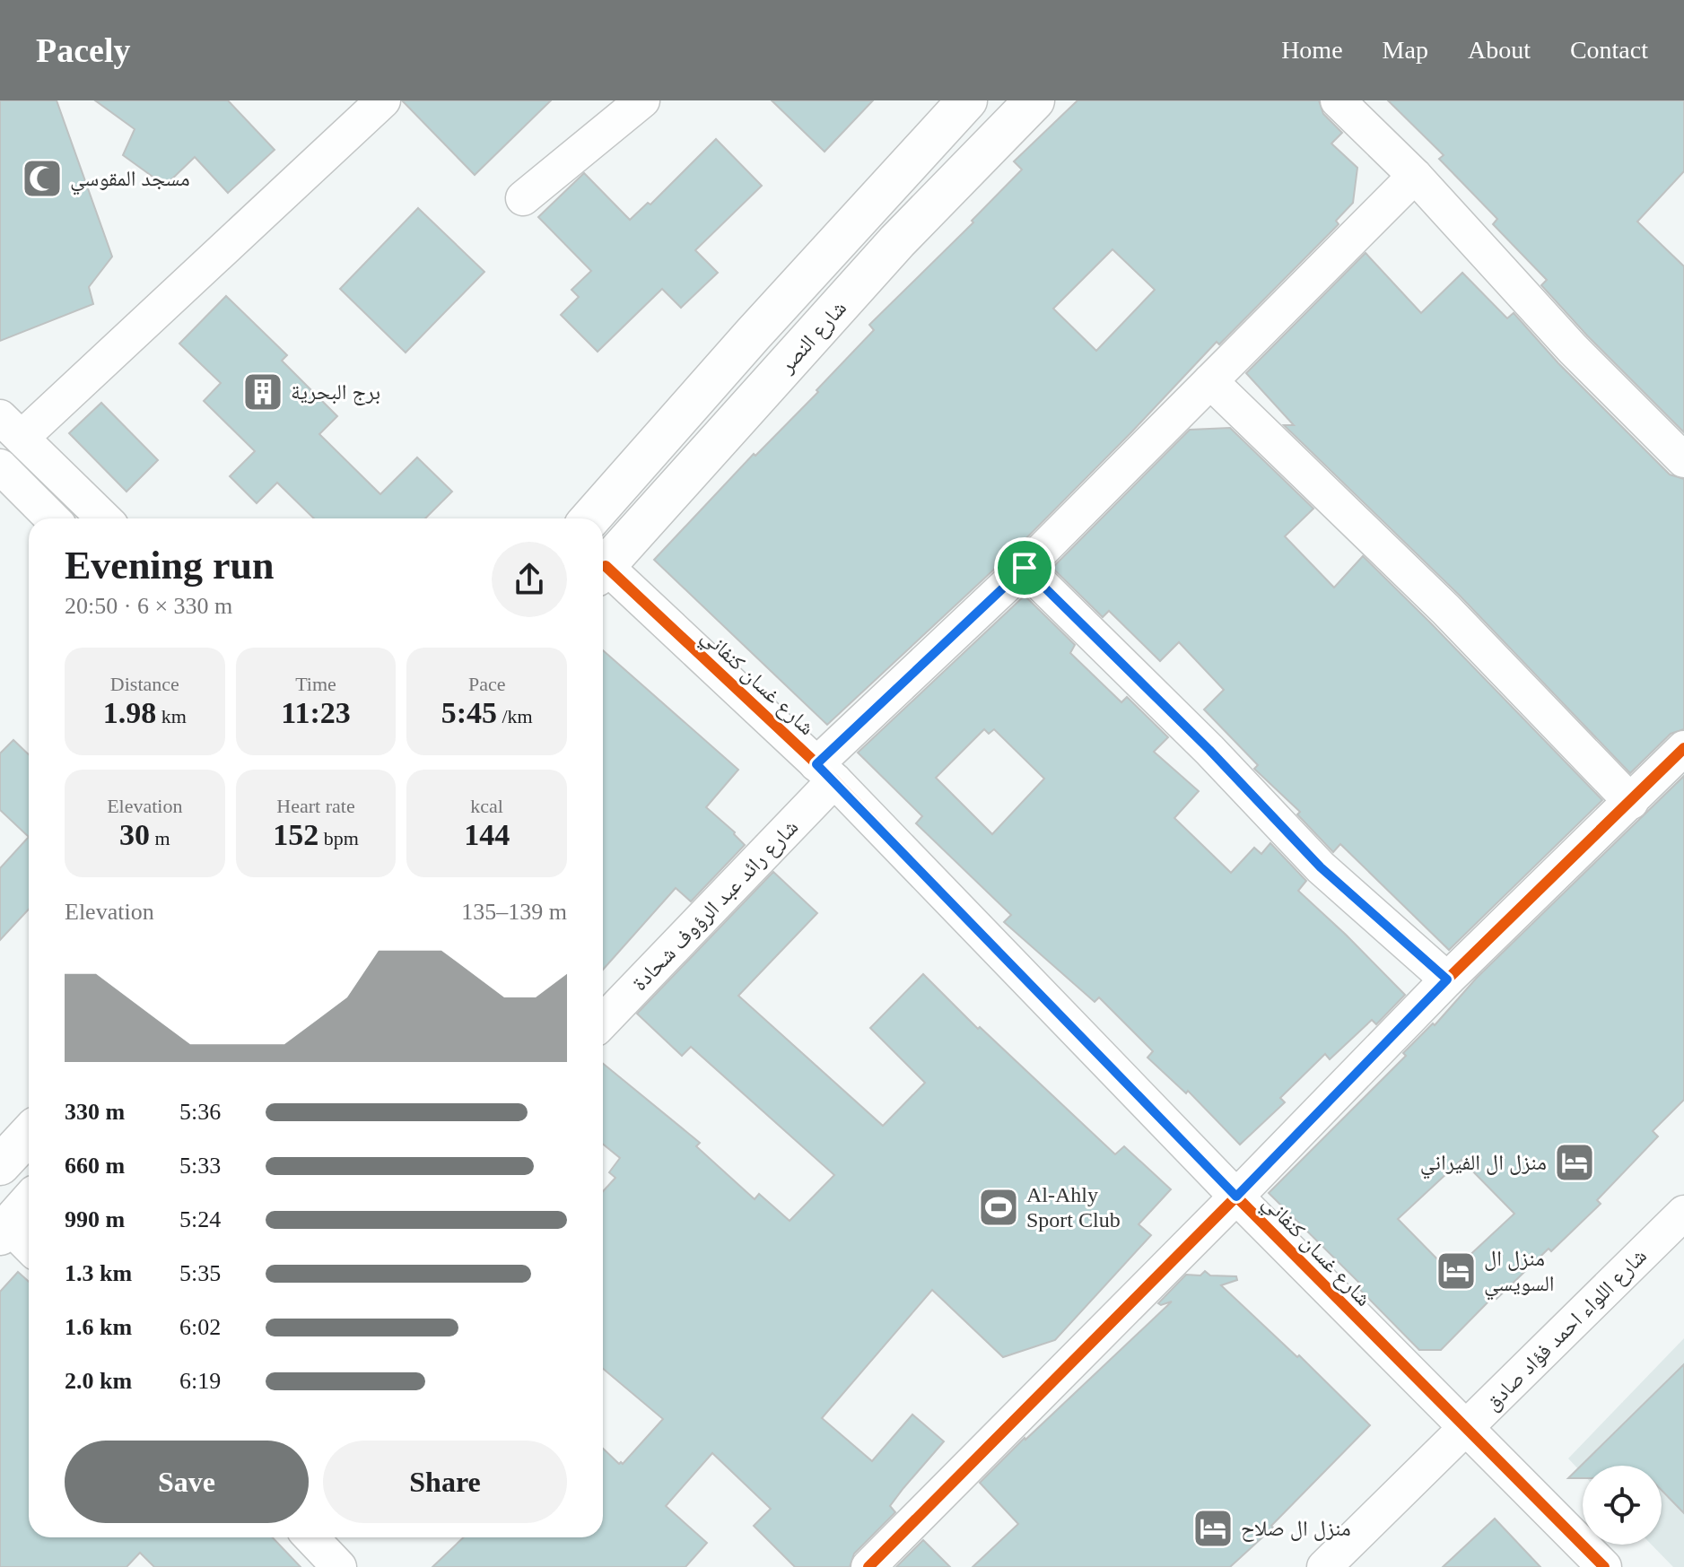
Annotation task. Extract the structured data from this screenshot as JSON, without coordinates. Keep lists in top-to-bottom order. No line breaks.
{"streets":{"main road":["شارع النصر"],"street":["شارع غسان كنفاني","شارع رائد عبد الرؤوف شحادة","شارع اللواء احمد فؤاد صادق"]},"crossings":[["شارع غسان كنفاني","شارع رائد عبد الرؤوف شحادة"],["شارع غسان كنفاني","شارع اللواء احمد فؤاد صادق"]],"places":{"mosque":["مسجد المقوسي"],"building":["برج البحرية"],"hotel":["منزل ال الفيراني","منزل ال السويسي","منزل ال صلاح"],"sports":["Al-Ahly Sport Club"]},"page":{"header":"Pacely","nav":["Home","Map","About","Contact"],"heading":["Evening run","20:50 · 6 × 330 m"],"stats":[["Distance","1.98 km"],["Time","11:23"],["Pace","5:45 /km"],["Elevation","30 m"],["Heart rate","152 bpm"],["kcal","144"]],"chart":["Elevation","135–139 m"],"list":[{"name":"330 m","note":"5:36"},{"name":"660 m","note":"5:33"},{"name":"990 m","note":"5:24"},{"name":"1.3 km","note":"5:35"},{"name":"1.6 km","note":"6:02"},{"name":"2.0 km","note":"6:19"}],"buttons":["Save","Share"]}}
